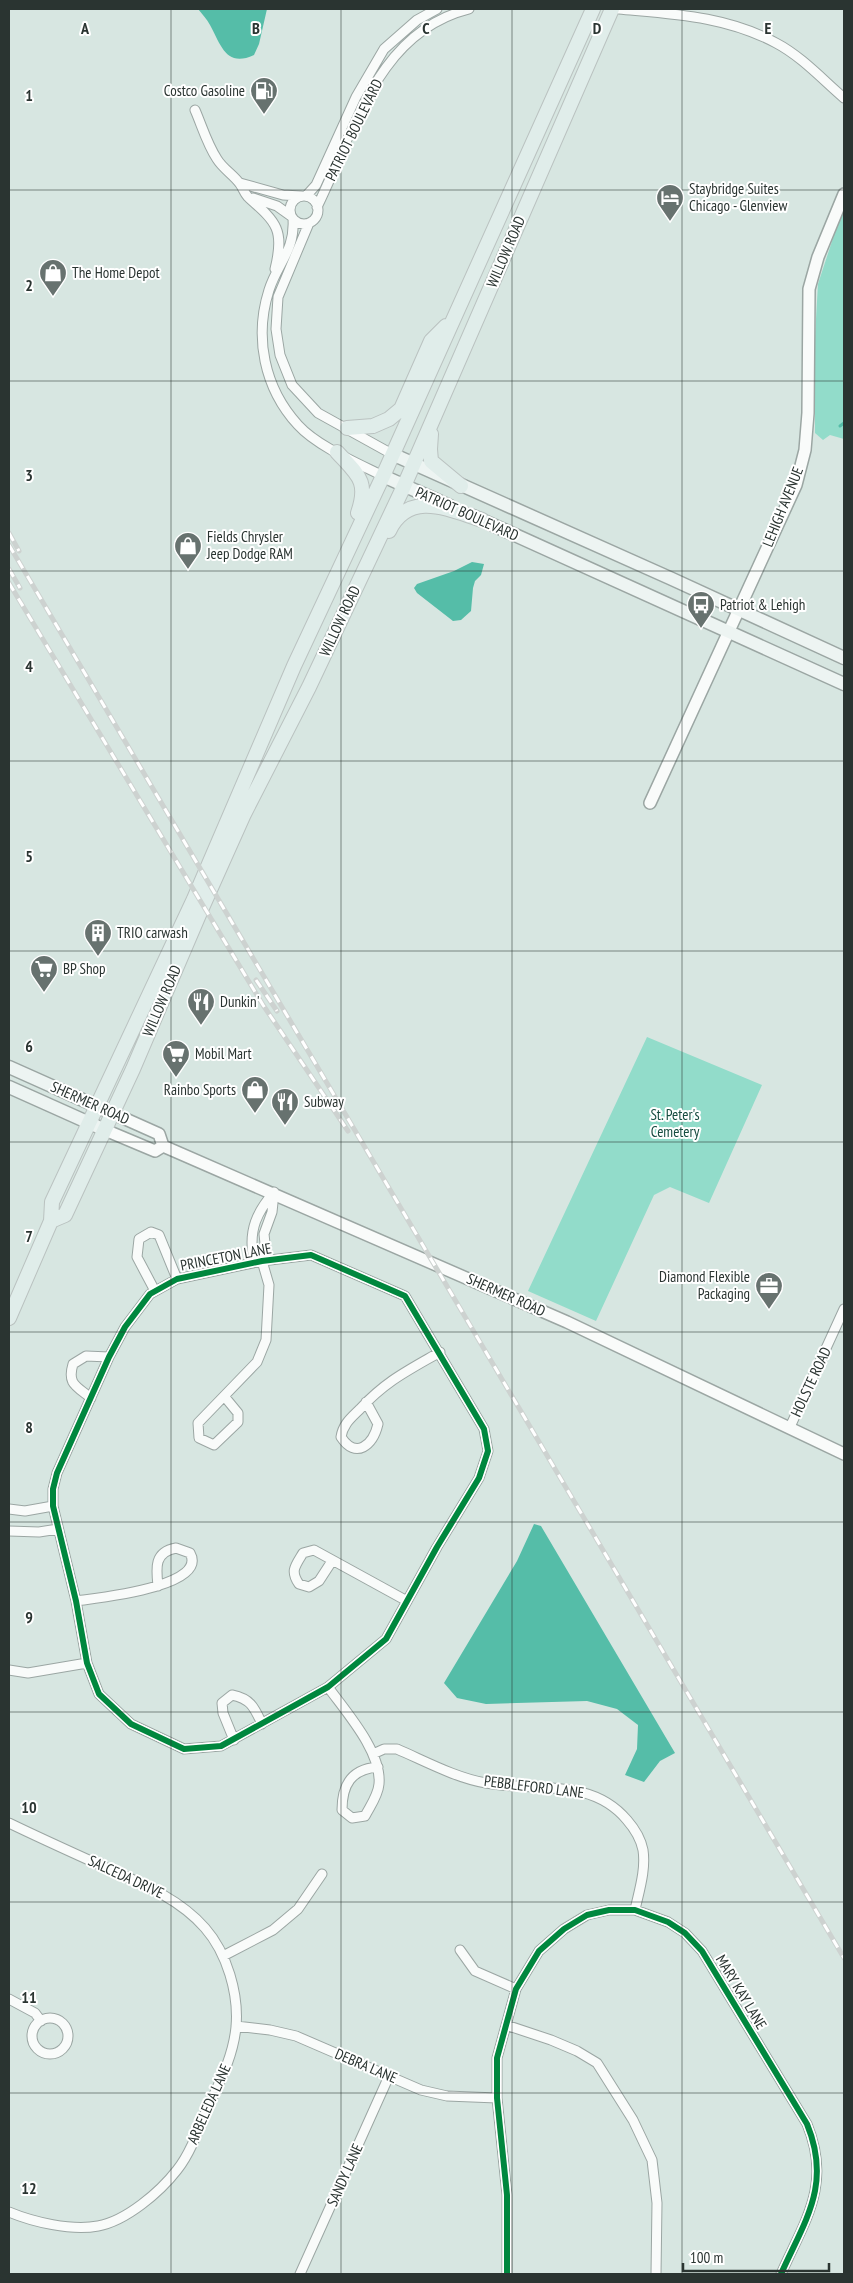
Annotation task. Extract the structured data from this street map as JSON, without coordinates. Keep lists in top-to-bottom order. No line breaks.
{"streets":{"main road":["PATRIOT BOULEVARD","WILLOW ROAD","SHERMER ROAD"],"street":["LEHIGH AVENUE","PRINCETON LANE","HOLSTE ROAD","PEBBLEFORD LANE","SALCEDA DRIVE","MARY KAY LANE","DEBRA LANE","ARBELEDA LANE","SANDY LANE"]},"crossings":[["PATRIOT BOULEVARD","WILLOW ROAD"],["PATRIOT BOULEVARD","LEHIGH AVENUE"],["WILLOW ROAD","SHERMER ROAD"],["SHERMER ROAD","HOLSTE ROAD"],["PEBBLEFORD LANE","MARY KAY LANE"],["SALCEDA DRIVE","ARBELEDA LANE"],["MARY KAY LANE","DEBRA LANE"],["DEBRA LANE","ARBELEDA LANE"],["DEBRA LANE","SANDY LANE"]],"parks":["St. Peter's Cemetery"],"places":{"fuel station":["Costco Gasoline"],"hotel":["Staybridge Suites Chicago - Glenview"],"shop":["The Home Depot","Fields Chrysler Jeep Dodge RAM","Rainbo Sports"],"bus stop":["Patriot & Lehigh"],"building":["TRIO carwash"],"supermarket":["BP Shop","Mobil Mart"],"restaurant":["Dunkin'","Subway"],"office":["Diamond Flexible Packaging"]},"scale_bar":"100 m","grid":{"columns":["A","B","C","D","E"],"rows":["1","2","3","4","5","6","7","8","9","10","11","12"]}}
